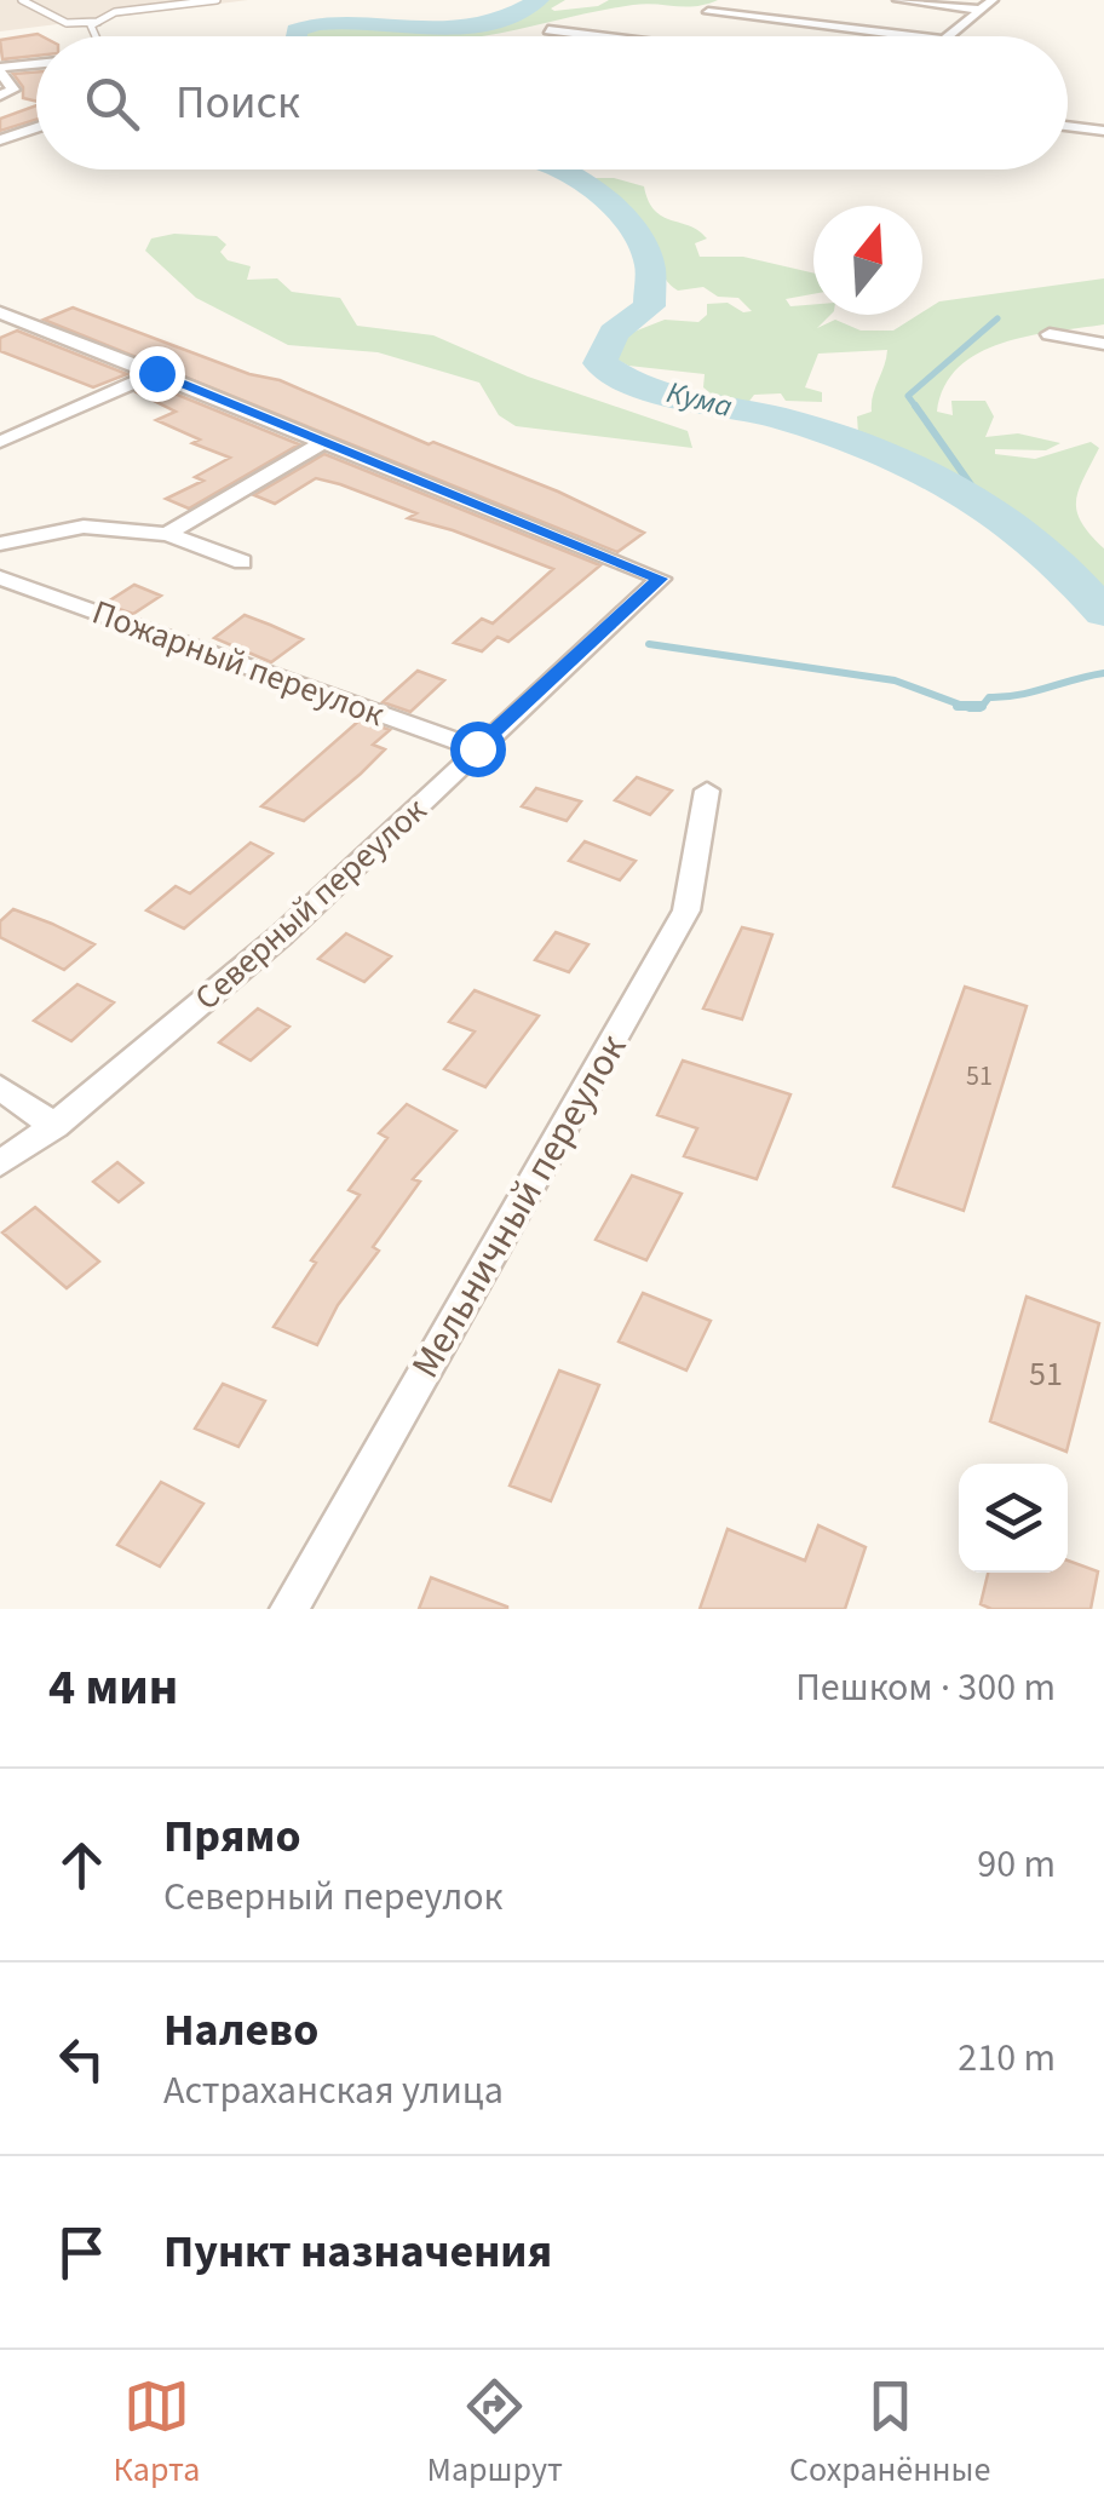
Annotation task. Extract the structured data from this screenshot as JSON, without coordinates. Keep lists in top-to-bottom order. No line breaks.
{"streets":{"street":["Пожарный переулок","Северный переулок","Мельничный переулок"]},"crossings":[["Пожарный переулок","Северный переулок"]],"water":["Кума"],"house_numbers":["51","51"],"north":"top","page":{"search":"Поиск","heading":["4 мин","Пешком · 300 m"],"list":[["Прямо","Северный переулок","90 m"],["Налево","Астраханская улица","210 m"],"Пункт назначения"],"nav":["Карта","Маршрут","Сохранённые"]}}
